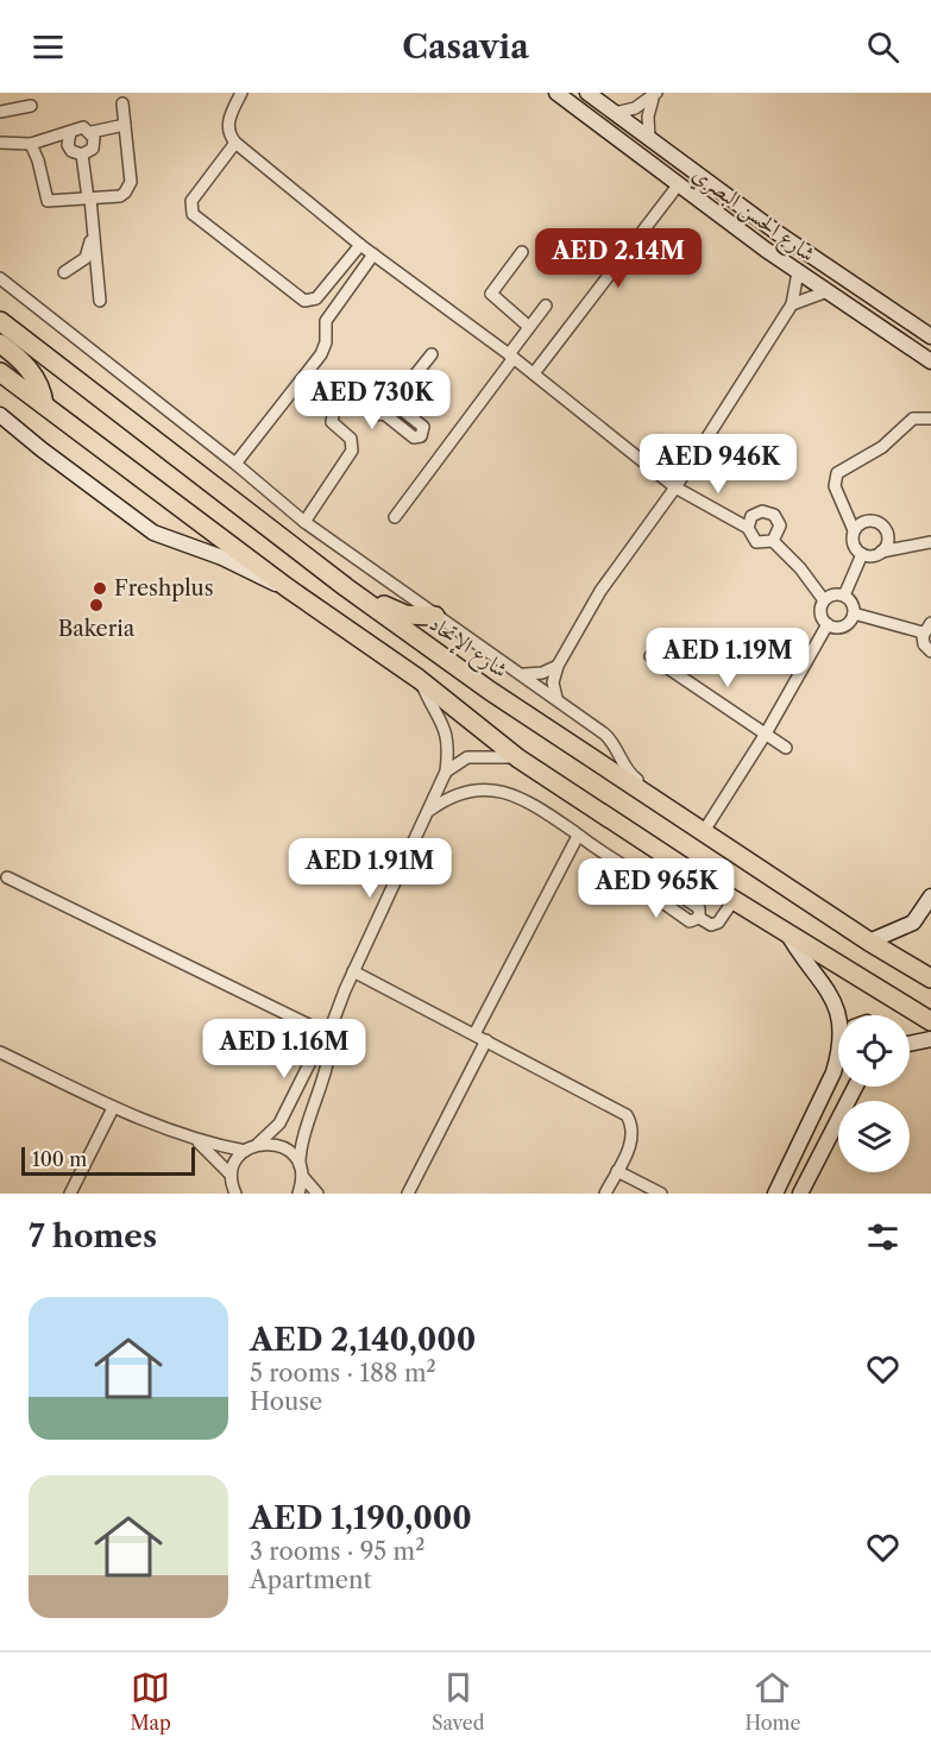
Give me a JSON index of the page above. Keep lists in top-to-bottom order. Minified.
{"streets":{"highway":["شارع الإتحاد"],"main road":["شارع الحسن البصري"]},"places":["Freshplus","Bakeria"],"scale_bar":"100 m","page":{"header":"Casavia","price":["AED 2.14M","AED 730K","AED 946K","AED 1.19M","AED 1.91M","AED 965K","AED 1.16M"],"scale":"100 m","heading":"7 homes","list":[{"name":"AED 2,140,000","note":"5 rooms · 188 m² · House"},{"name":"AED 1,190,000","note":"3 rooms · 95 m² · Apartment"}],"tabs":["Map","Saved","Home"]}}
